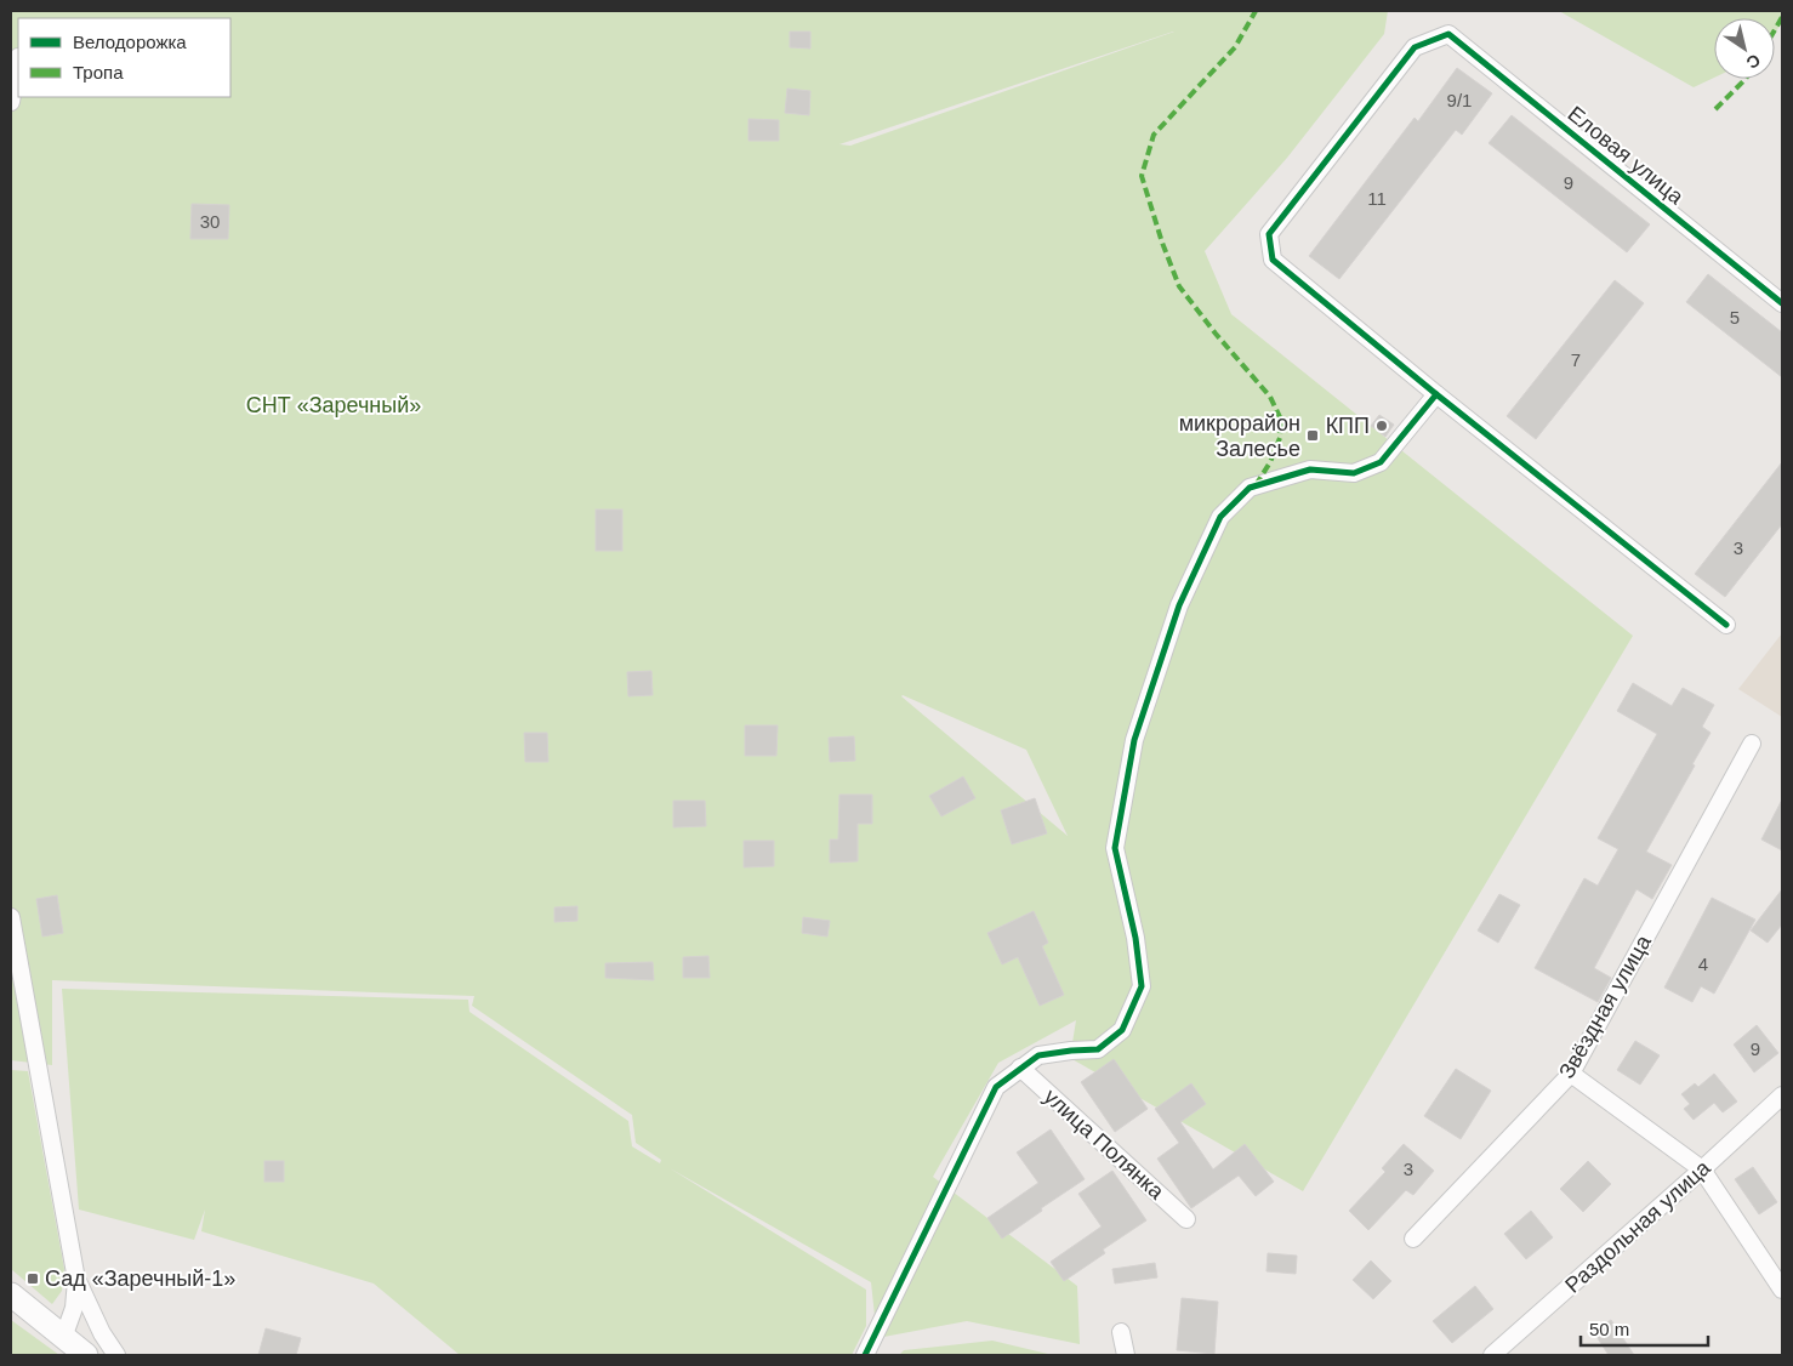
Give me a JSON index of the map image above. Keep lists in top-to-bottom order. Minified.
{"streets":{"street":["Еловая улица","Звёздная улица","улица Полянка","Раздольная улица"]},"parks":["СНТ «Заречный»"],"places":{"other":["КПП"],"transit":["микрорайон Залесье","Сад «Заречный-1»"]},"house_numbers":["9/1","9","11","30","5","7","3","4","9","3"],"legend":["Велодорожка","Тропа"],"scale_bar":"50 m","north":"bottom right"}
